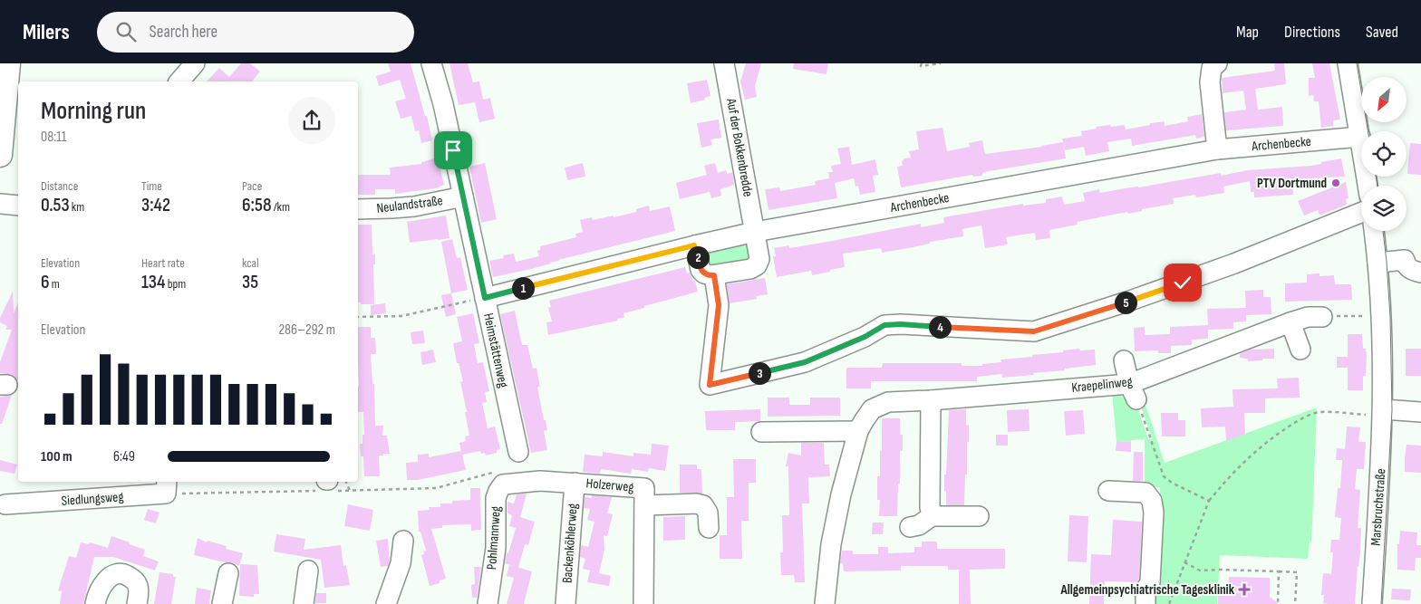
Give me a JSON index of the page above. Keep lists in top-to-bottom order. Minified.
{"streets":{"street":["Archenbecke","Auf der Bokkenbredde","Neulandstraße","Heimstättenweg","Kraepelinweg","Holzerweg","Siedlungsweg","Marsbruchstraße","Pohlmannweg","Backenköhlerweg"]},"crossings":[["Archenbecke","Auf der Bokkenbredde"],["Archenbecke","Heimstättenweg"],["Neulandstraße","Heimstättenweg"],["Holzerweg","Pohlmannweg"],["Holzerweg","Backenköhlerweg"]],"places":{"other":["PTV Dortmund"],"health":["Allgemeinpsychiatrische Tagesklinik"]},"north":"bottom left","page":{"header":"Milers","search":"Search here","nav":["Map","Directions","Saved"],"heading":["Morning run","08:11"],"stats":[["Distance","0.53 km"],["Time","3:42"],["Pace","6:58 /km"],["Elevation","6 m"],["Heart rate","134 bpm"],["kcal","35"]],"pins":["2","1","5","4","3"],"chart":["Elevation","286–292 m"],"list":[{"name":"100 m","note":"6:49"}]}}
